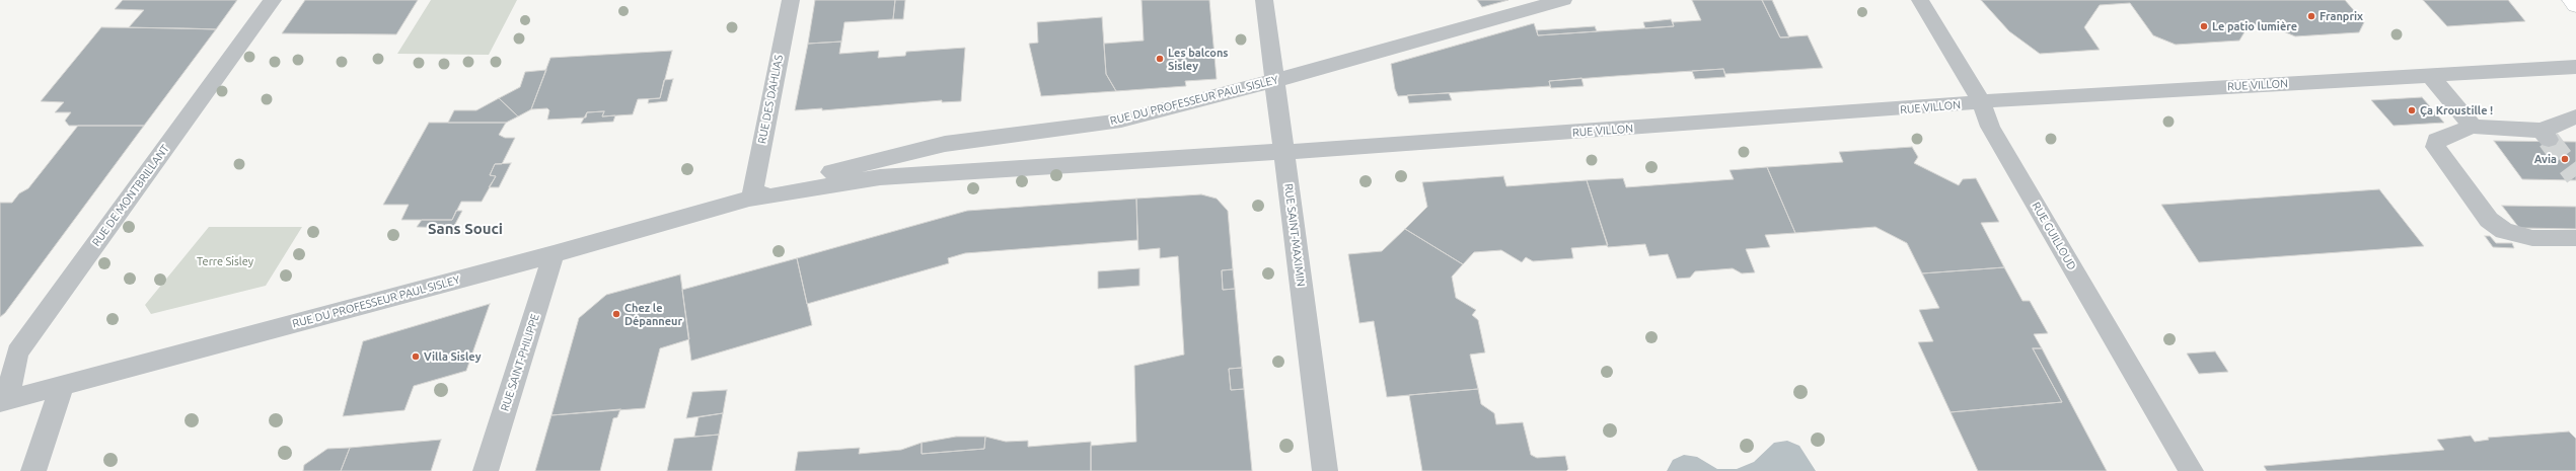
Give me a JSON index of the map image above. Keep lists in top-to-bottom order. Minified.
{"streets":{"street":["RUE VILLON","RUE DES DAHLIAS","RUE DU PROFESSEUR PAUL SISLEY","RUE DE MONTBRILLANT","RUE SAINT-MAXIMIN","RUE GUILLOUD","RUE SAINT-PHILIPPE"]},"crossings":[["RUE VILLON","RUE DU PROFESSEUR PAUL SISLEY"],["RUE VILLON","RUE SAINT-MAXIMIN"],["RUE VILLON","RUE GUILLOUD"],["RUE DES DAHLIAS","RUE DU PROFESSEUR PAUL SISLEY"],["RUE DU PROFESSEUR PAUL SISLEY","RUE DE MONTBRILLANT"],["RUE DU PROFESSEUR PAUL SISLEY","RUE SAINT-MAXIMIN"],["RUE DU PROFESSEUR PAUL SISLEY","RUE SAINT-PHILIPPE"]],"districts":["Sans Souci"],"parks":["Terre Sisley"],"places":["Franprix","Le patio lumière","Les balcons Sisley","Ça Kroustille !","Avia","Chez le Dépanneur","Villa Sisley"]}
